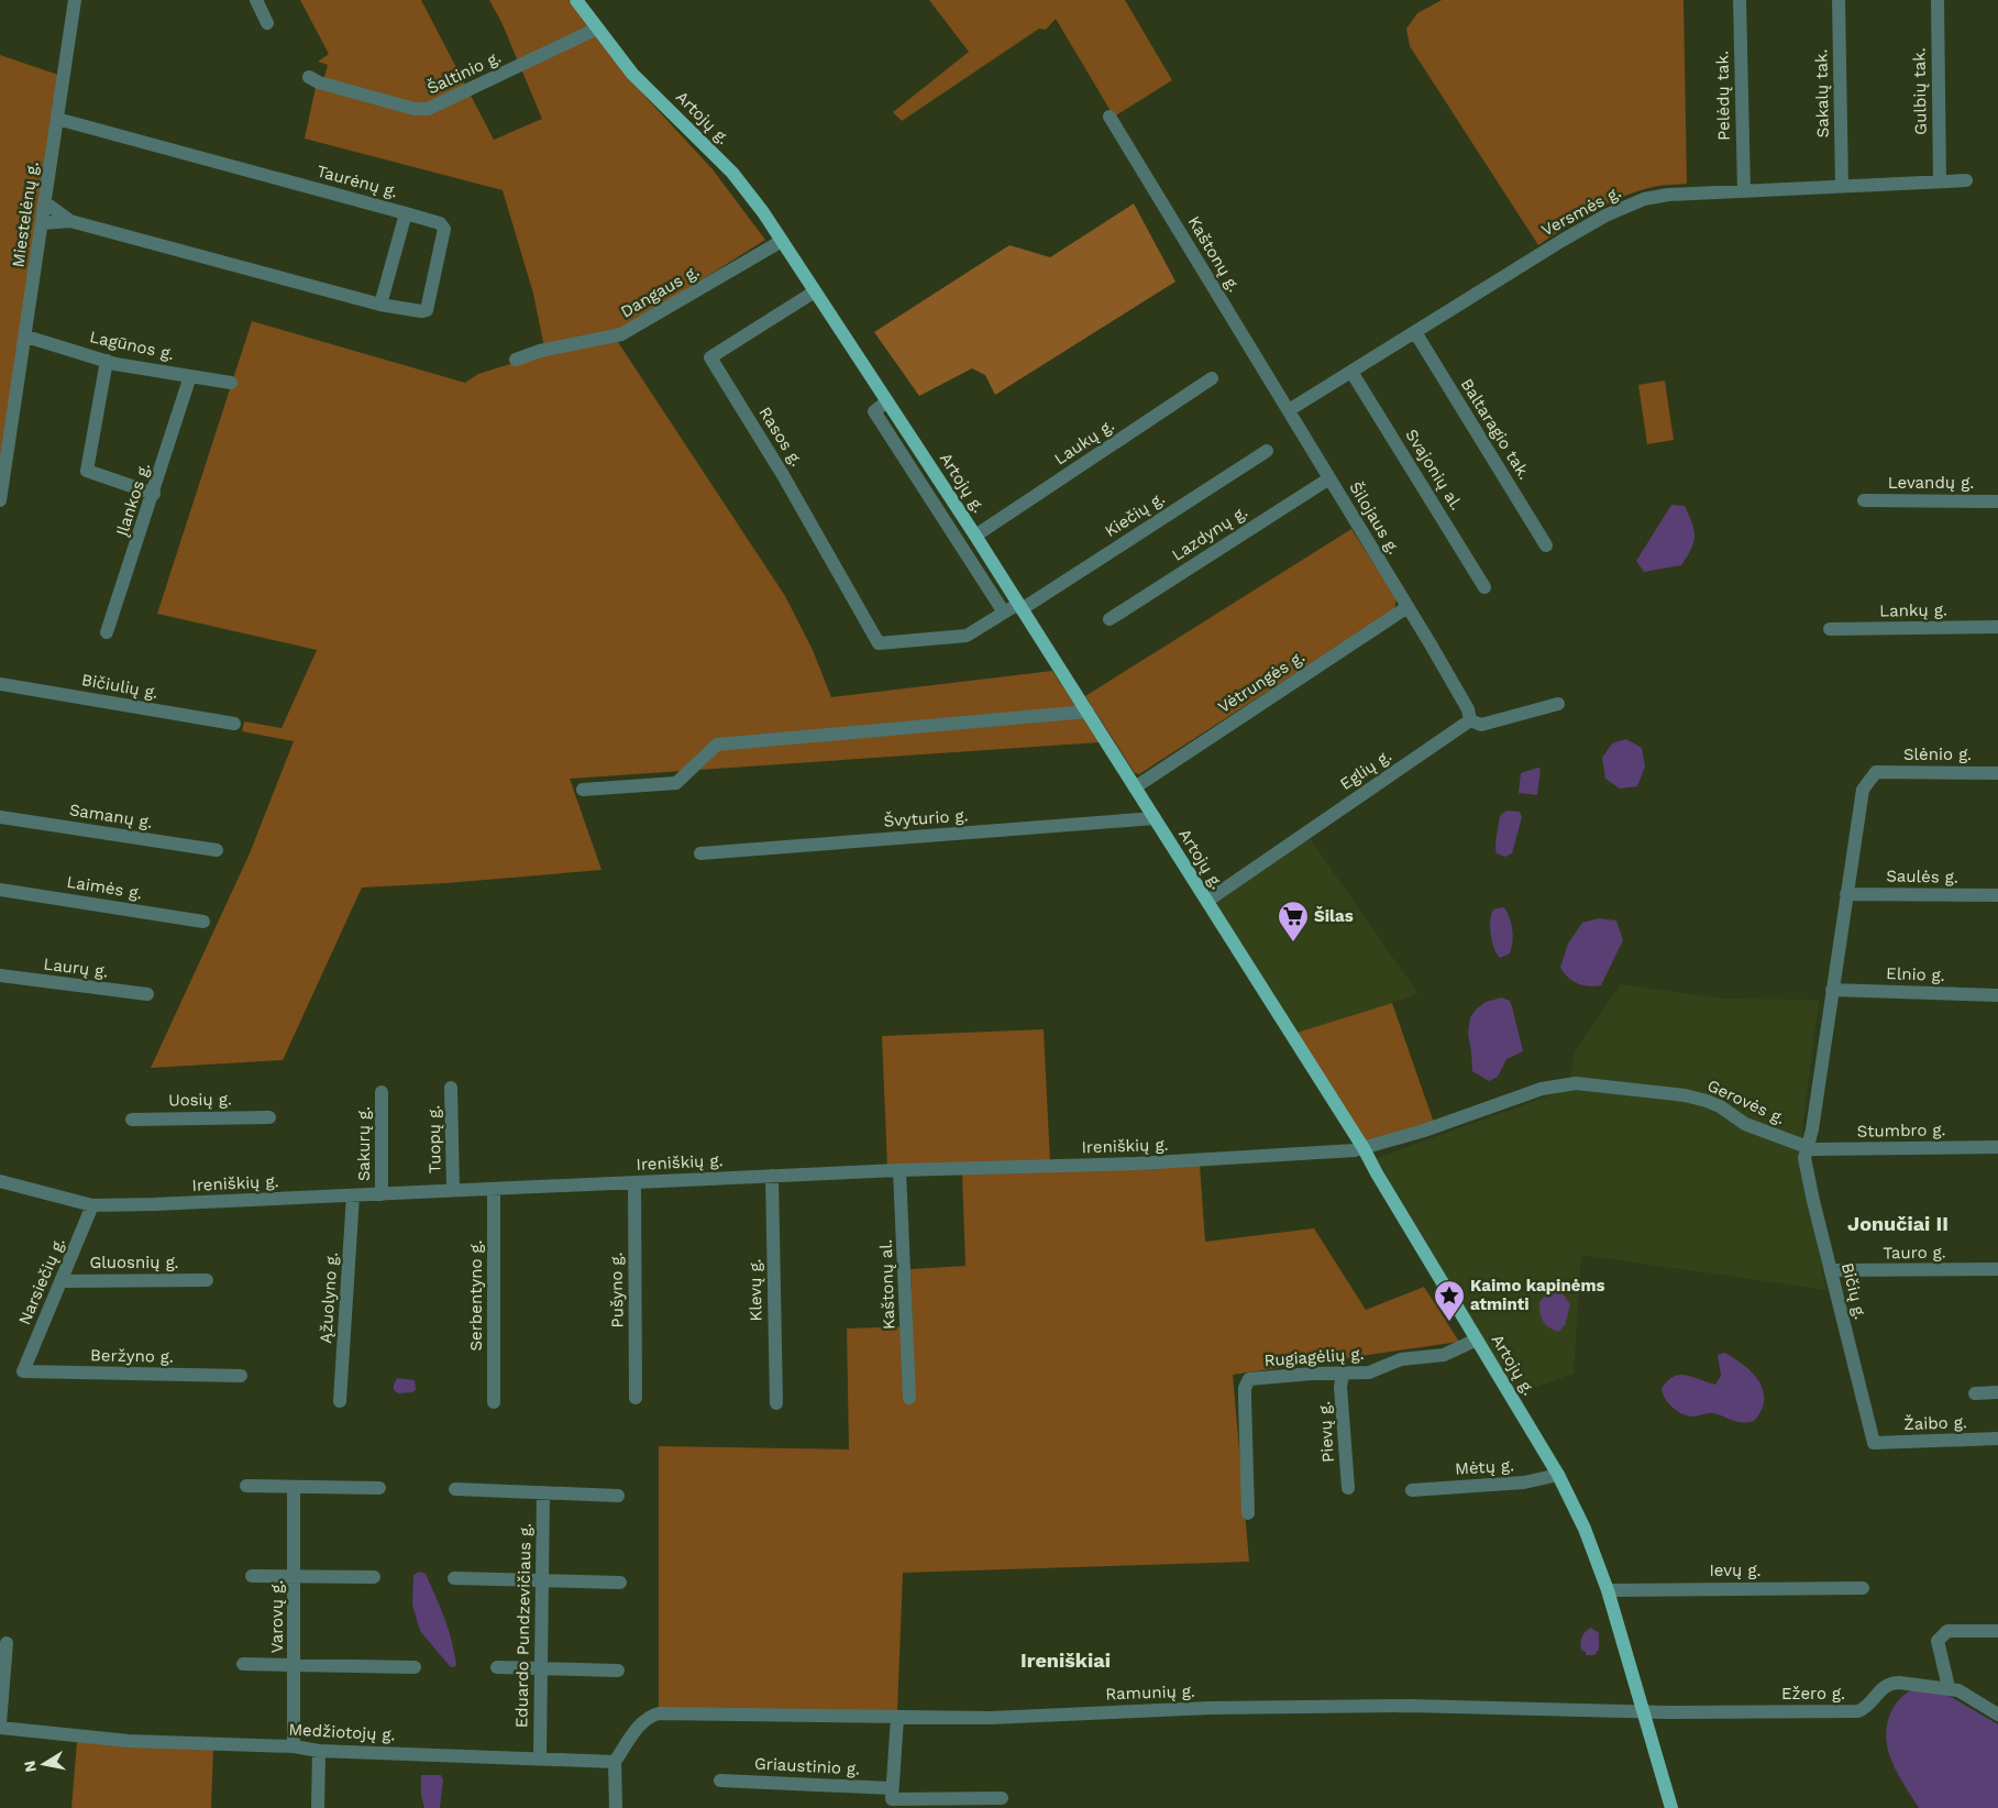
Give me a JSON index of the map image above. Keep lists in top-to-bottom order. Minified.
{"streets":{"main road":["Artojų g."],"street":["Šaltinio g.","Gulbių tak.","Sakalų tak.","Pelėdų tak.","Taurėnų g.","Versmės g.","Miestelėnų g.","Kaštonų g.","Dangaus g.","Lagūnos g.","Baltaragio tak.","Rasos g.","Laukų g.","Svajonių al.","Levandų g.","Įlankos g.","Kiečių g.","Šilojaus g.","Lazdynų g.","Lankų g.","Vėtrungės g.","Bičiulių g.","Slėnio g.","Eglių g.","Samanų g.","Švyturio g.","Saulės g.","Laimės g.","Laurų g.","Elnio g.","Uosių g.","Gerovės g.","Stumbro g.","Tuopų g.","Sakurų g.","Ireniškių g.","Tauro g.","Gluosnių g.","Narsiečių g.","Kaštonų al.","Pušyno g.","Klevų g.","Bičių g.","Serbentyno g.","Ąžuolyno g.","Beržyno g.","Rugiagėlių g.","Žaibo g.","Pievų g.","Mėtų g.","Ievų g.","Varovų g.","Eduardo Pundzevičiaus g.","Ramunių g.","Ežero g.","Medžiotojų g.","Griaustinio g."]},"crossings":[["Šaltinio g.","Artojų g."],["Gulbių tak.","Versmės g."],["Sakalų tak.","Versmės g."],["Pelėdų tak.","Versmės g."],["Artojų g.","Dangaus g."],["Artojų g.","Rasos g."],["Artojų g.","Laukų g."],["Artojų g.","Kiečių g."],["Artojų g.","Vėtrungės g."],["Artojų g.","Eglių g."],["Artojų g.","Švyturio g."],["Artojų g.","Gerovės g."],["Artojų g.","Ireniškių g."],["Artojų g.","Rugiagėlių g."],["Artojų g.","Mėtų g."],["Artojų g.","Ievų g."],["Artojų g.","Ramunių g."],["Artojų g.","Ežero g."],["Taurėnų g.","Miestelėnų g."],["Versmės g.","Kaštonų g."],["Versmės g.","Baltaragio tak."],["Versmės g.","Svajonių al."],["Versmės g.","Šilojaus g."],["Miestelėnų g.","Lagūnos g."],["Kaštonų g.","Šilojaus g."],["Lagūnos g.","Įlankos g."],["Rasos g.","Kiečių g."],["Šilojaus g.","Lazdynų g."],["Šilojaus g.","Vėtrungės g."],["Šilojaus g.","Eglių g."],["Slėnio g.","Saulės g."],["Gerovės g.","Stumbro g."],["Gerovės g.","Ireniškių g."],["Gerovės g.","Bičių g."],["Stumbro g.","Bičių g."],["Tuopų g.","Ireniškių g."],["Sakurų g.","Ireniškių g."],["Ireniškių g.","Narsiečių g."],["Ireniškių g.","Kaštonų al."],["Ireniškių g.","Pušyno g."],["Ireniškių g.","Klevų g."],["Ireniškių g.","Serbentyno g."],["Ireniškių g.","Ąžuolyno g."],["Tauro g.","Bičių g."],["Gluosnių g.","Narsiečių g."],["Narsiečių g.","Beržyno g."],["Bičių g.","Žaibo g."],["Rugiagėlių g.","Pievų g."],["Varovų g.","Medžiotojų g."],["Eduardo Pundzevičiaus g.","Medžiotojų g."],["Ramunių g.","Ežero g."],["Ramunių g.","Medžiotojų g."]],"districts":["Jonučiai II","Ireniškiai"],"places":{"supermarket":["Šilas"],"place":["Kaimo kapinėms atminti"]},"north":"left"}
